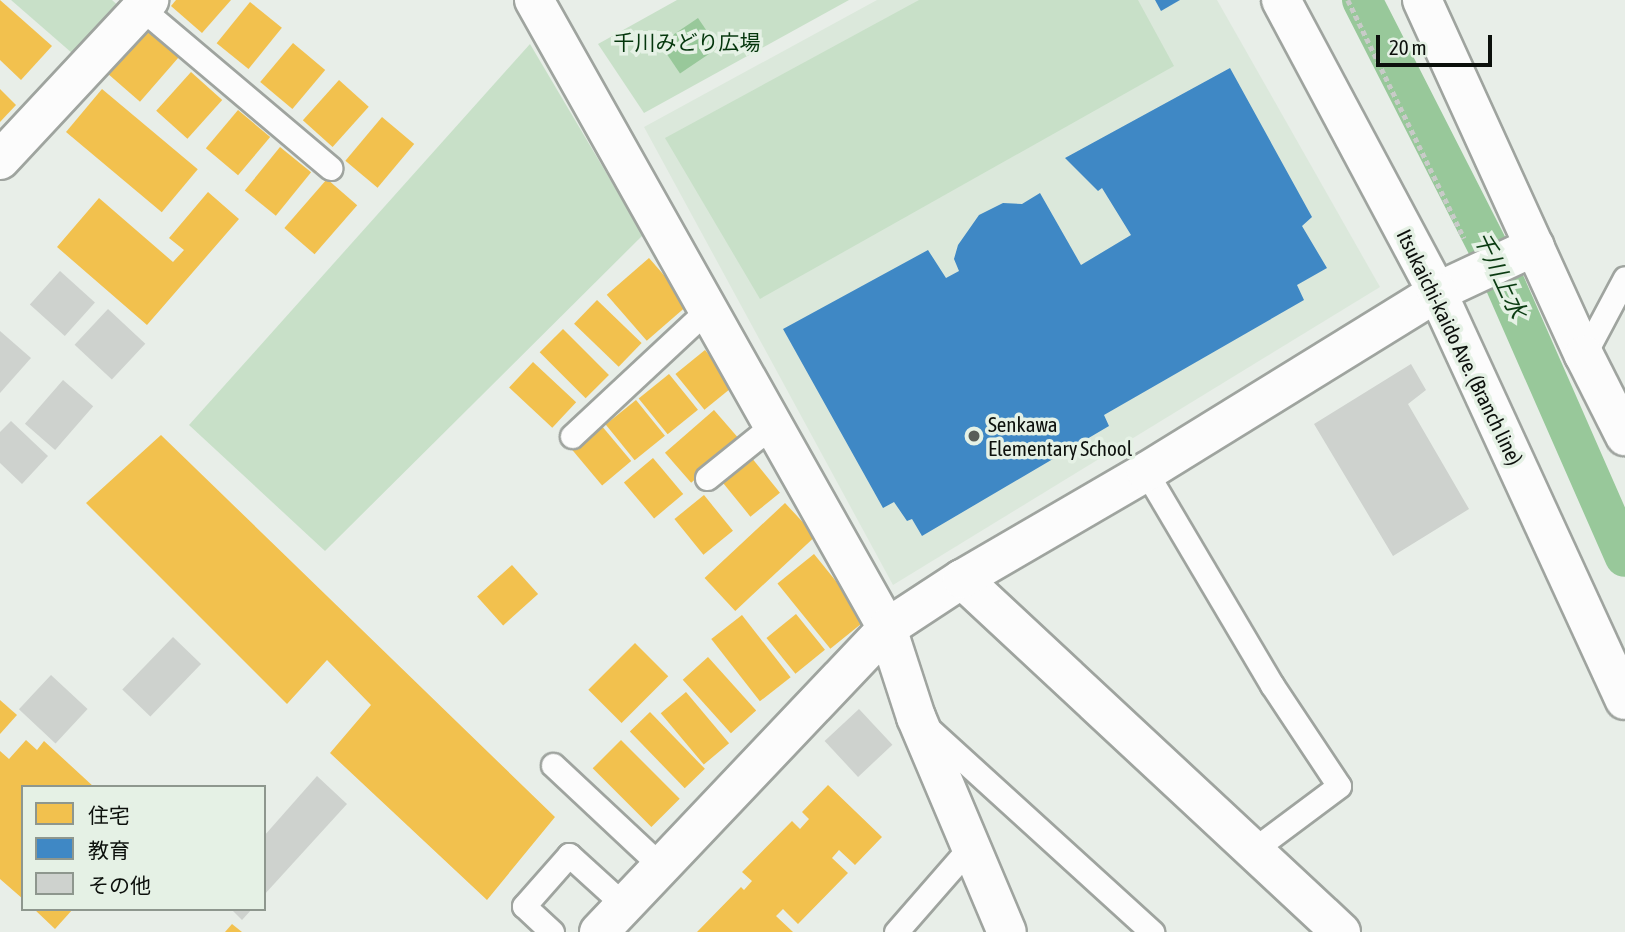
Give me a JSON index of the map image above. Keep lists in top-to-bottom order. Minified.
{"streets":{"street":["Itsukaichi-kaido Ave. (Branch line)"]},"water":["千川上水"],"parks":["千川みどり広場"],"places":["Senkawa Elementary School"],"legend":["住宅","教育","その他"],"scale_bar":"20 m"}
